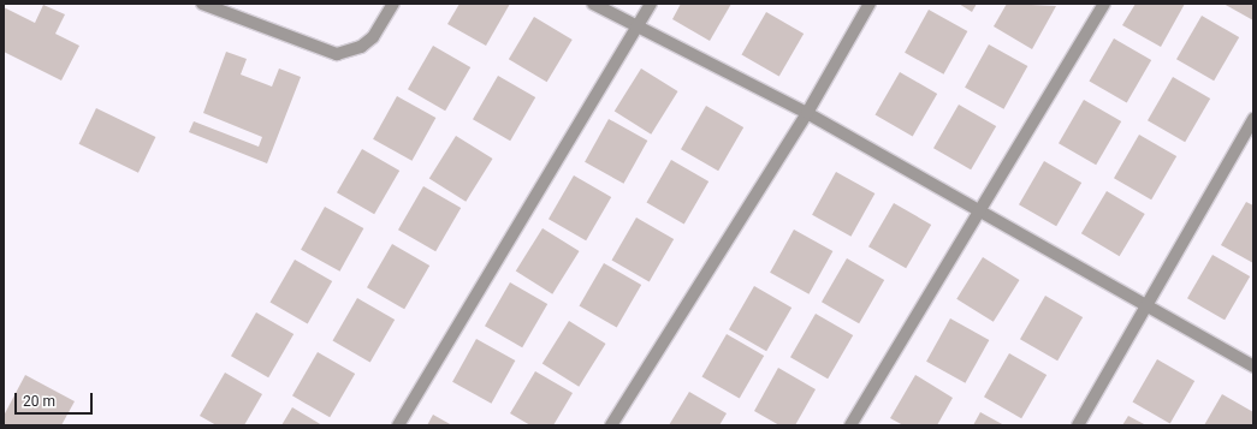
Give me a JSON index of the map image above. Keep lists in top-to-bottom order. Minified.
{"scale_bar":"20 m"}
